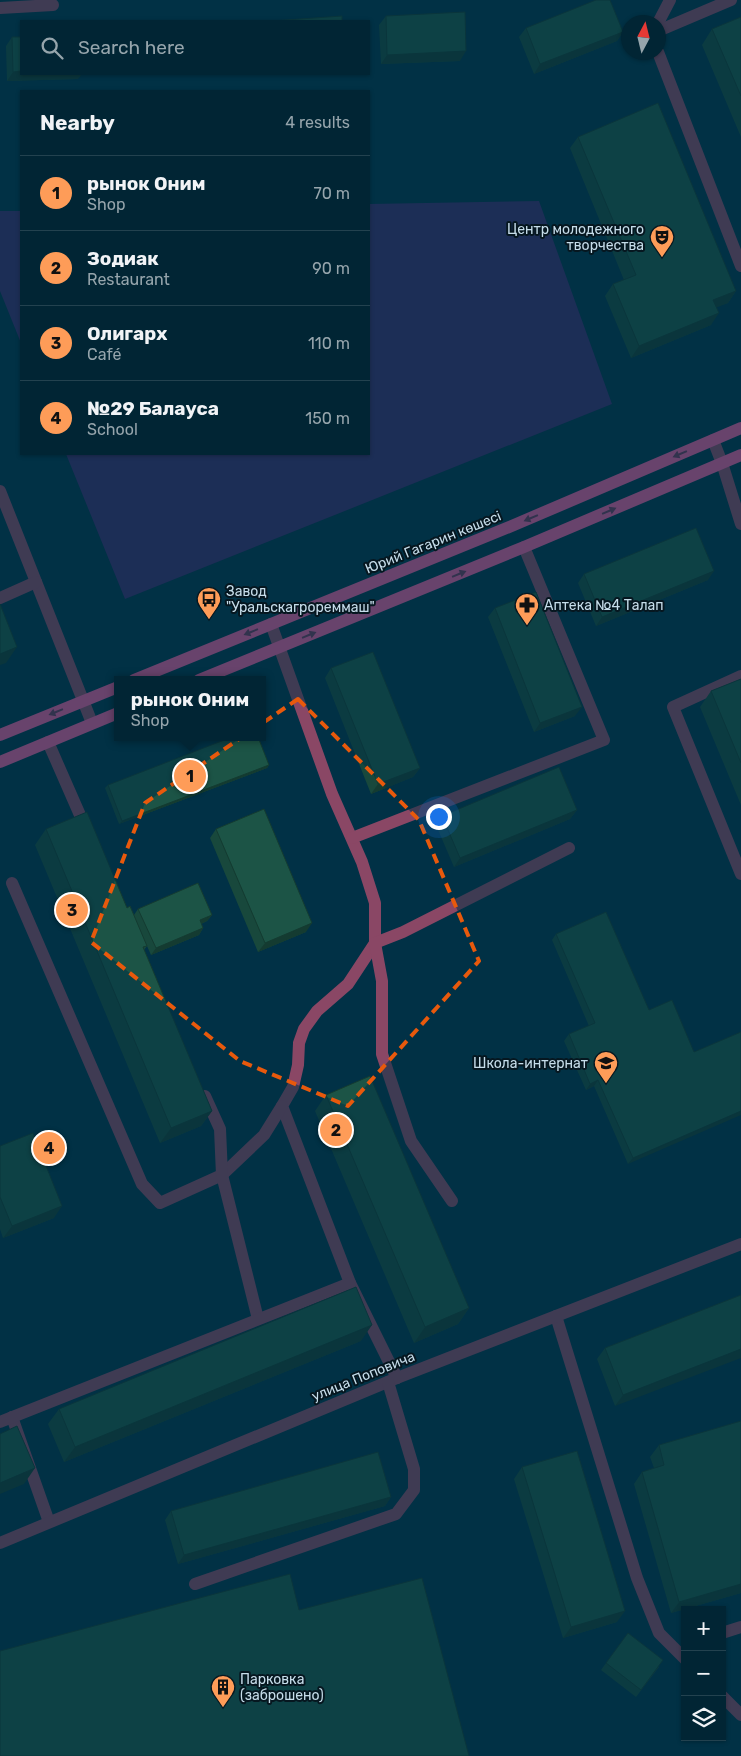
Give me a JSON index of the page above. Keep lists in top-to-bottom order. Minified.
{"streets":{"main road":["Юрий Гагарин көшесі"],"street":["улица Поповича"]},"places":{"theatre":["Центр молодежного творчества"],"bus stop":["Завод \"Уральскагрореммаш\""],"pharmacy":["Аптека №4 Талап"],"school or university":["Школа-интернат"],"building":["Парковка (заброшено)"]},"north":"top","page":{"search":"Search here","heading":["Nearby","4 results"],"list":[{"mark":"1","name":"рынок Оним","note":"Shop","value":"70 m"},{"mark":"2","name":"Зодиак","note":"Restaurant","value":"90 m"},{"mark":"3","name":"Олигарх","note":"Café","value":"110 m"},{"mark":"4","name":"№29 Балауса","note":"School","value":"150 m"}],"popup":["рынок Оним","Shop"],"pins":["1","3","2","4"],"map_buttons":["+","−"]}}
